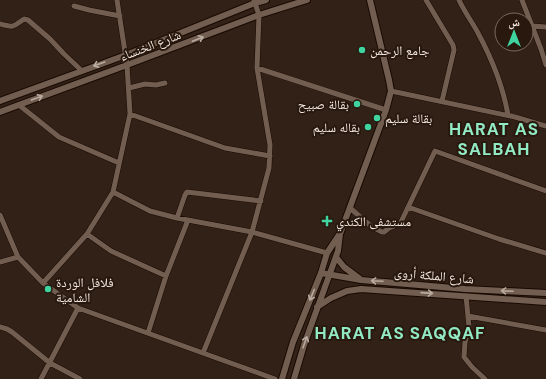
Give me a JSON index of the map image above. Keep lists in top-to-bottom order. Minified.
{"streets":{"street":["شارع الخنساء","شارع الملكة أروى"]},"districts":["HARAT AS SALBAH","HARAT AS SAQQAF"],"places":{"other":["جامع الرحمن","بقالة صبيح","بقالة سليم","بقاله سليم","فلافل الوردة الشامية"],"health":["مستشفى الكندي"]},"north":"top"}
